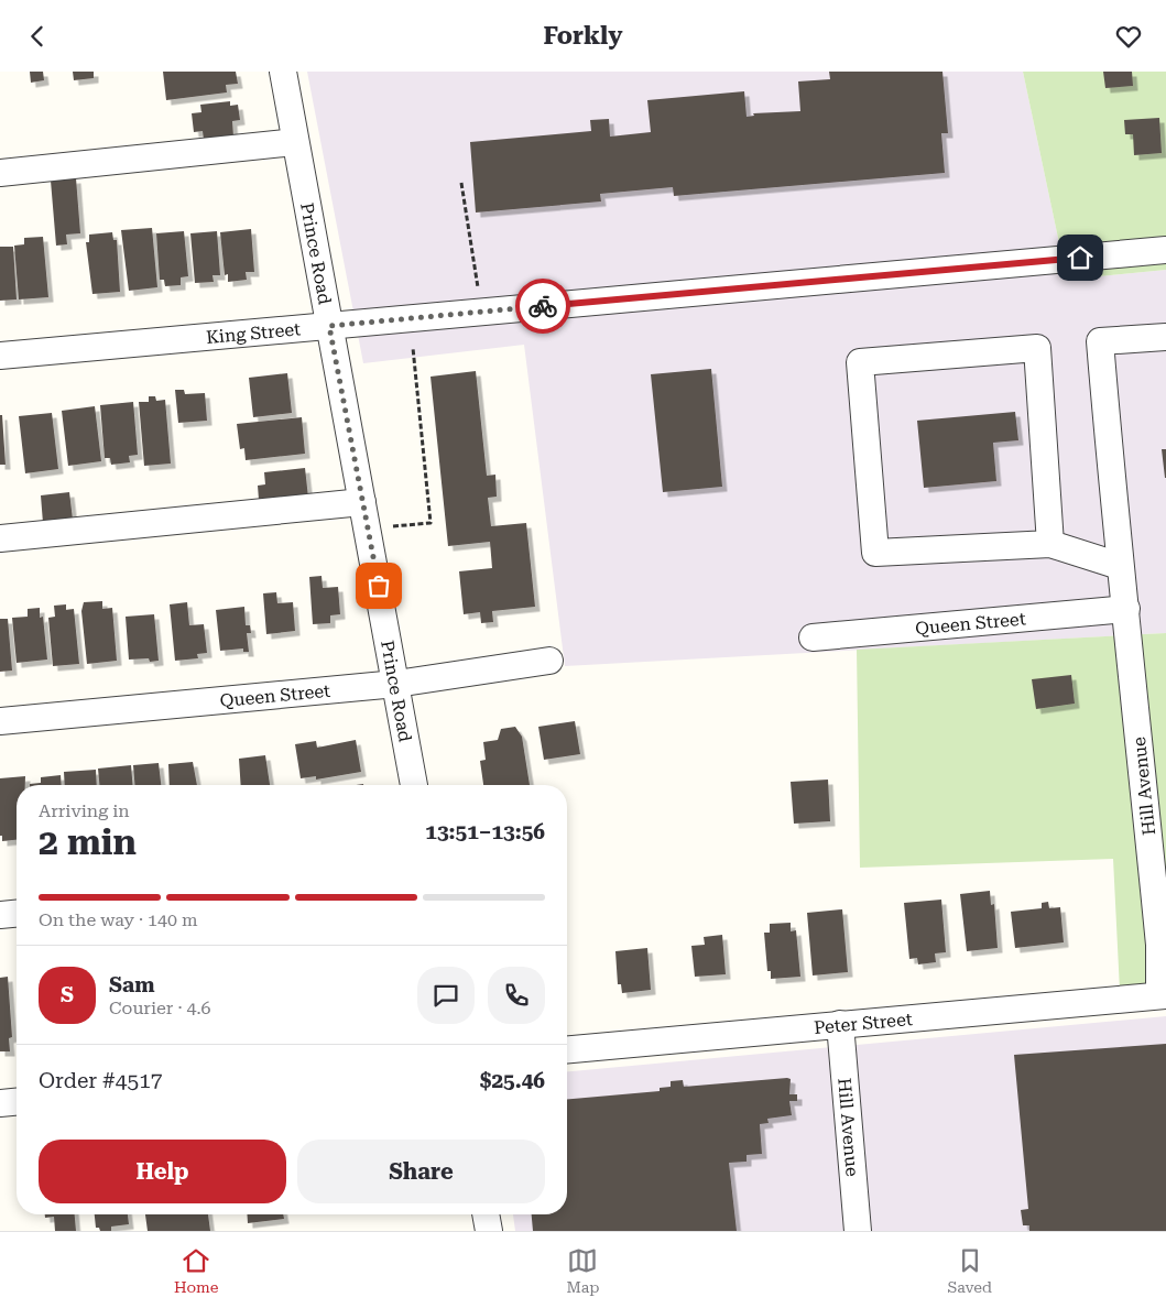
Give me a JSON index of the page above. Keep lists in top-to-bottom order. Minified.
{"streets":{"street":["Prince Road","King Street","Queen Street","Hill Avenue","Peter Street"]},"crossings":[["Prince Road","King Street"],["Prince Road","Queen Street"],["Queen Street","Hill Avenue"],["Hill Avenue","Peter Street"]],"page":{"header":"Forkly","heading":["2 min","Arriving in","13:51–13:56"],"panel":["Sam","Courier · 4.6","Order #4517","$25.46"],"bar":"On the way · 140 m","round":"S","buttons":["Help","Share"],"tabs":["Home","Map","Saved"]}}
